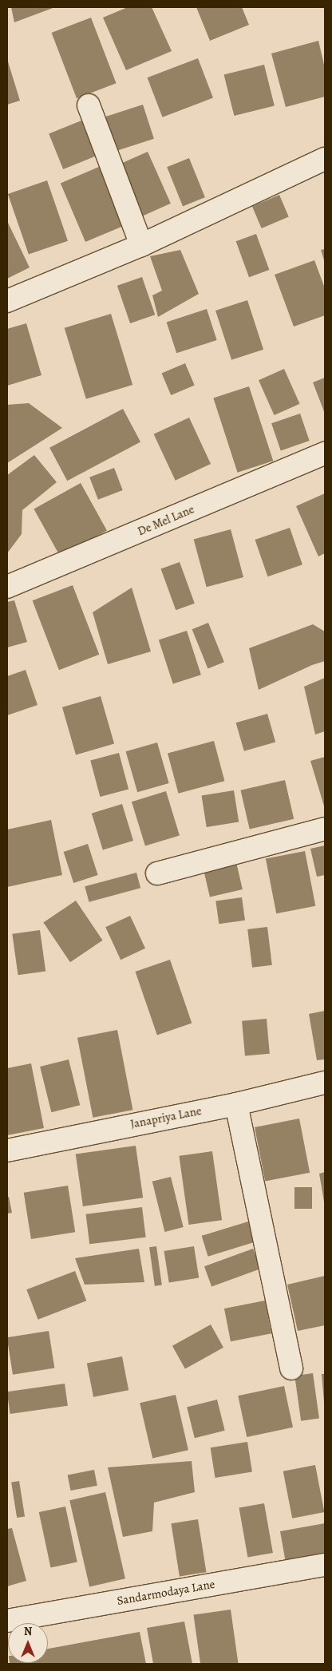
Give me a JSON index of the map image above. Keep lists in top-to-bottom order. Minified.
{"streets":{"street":["De Mel Lane","Janapriya Lane","Sandarmodaya Lane"]},"north":"top"}
